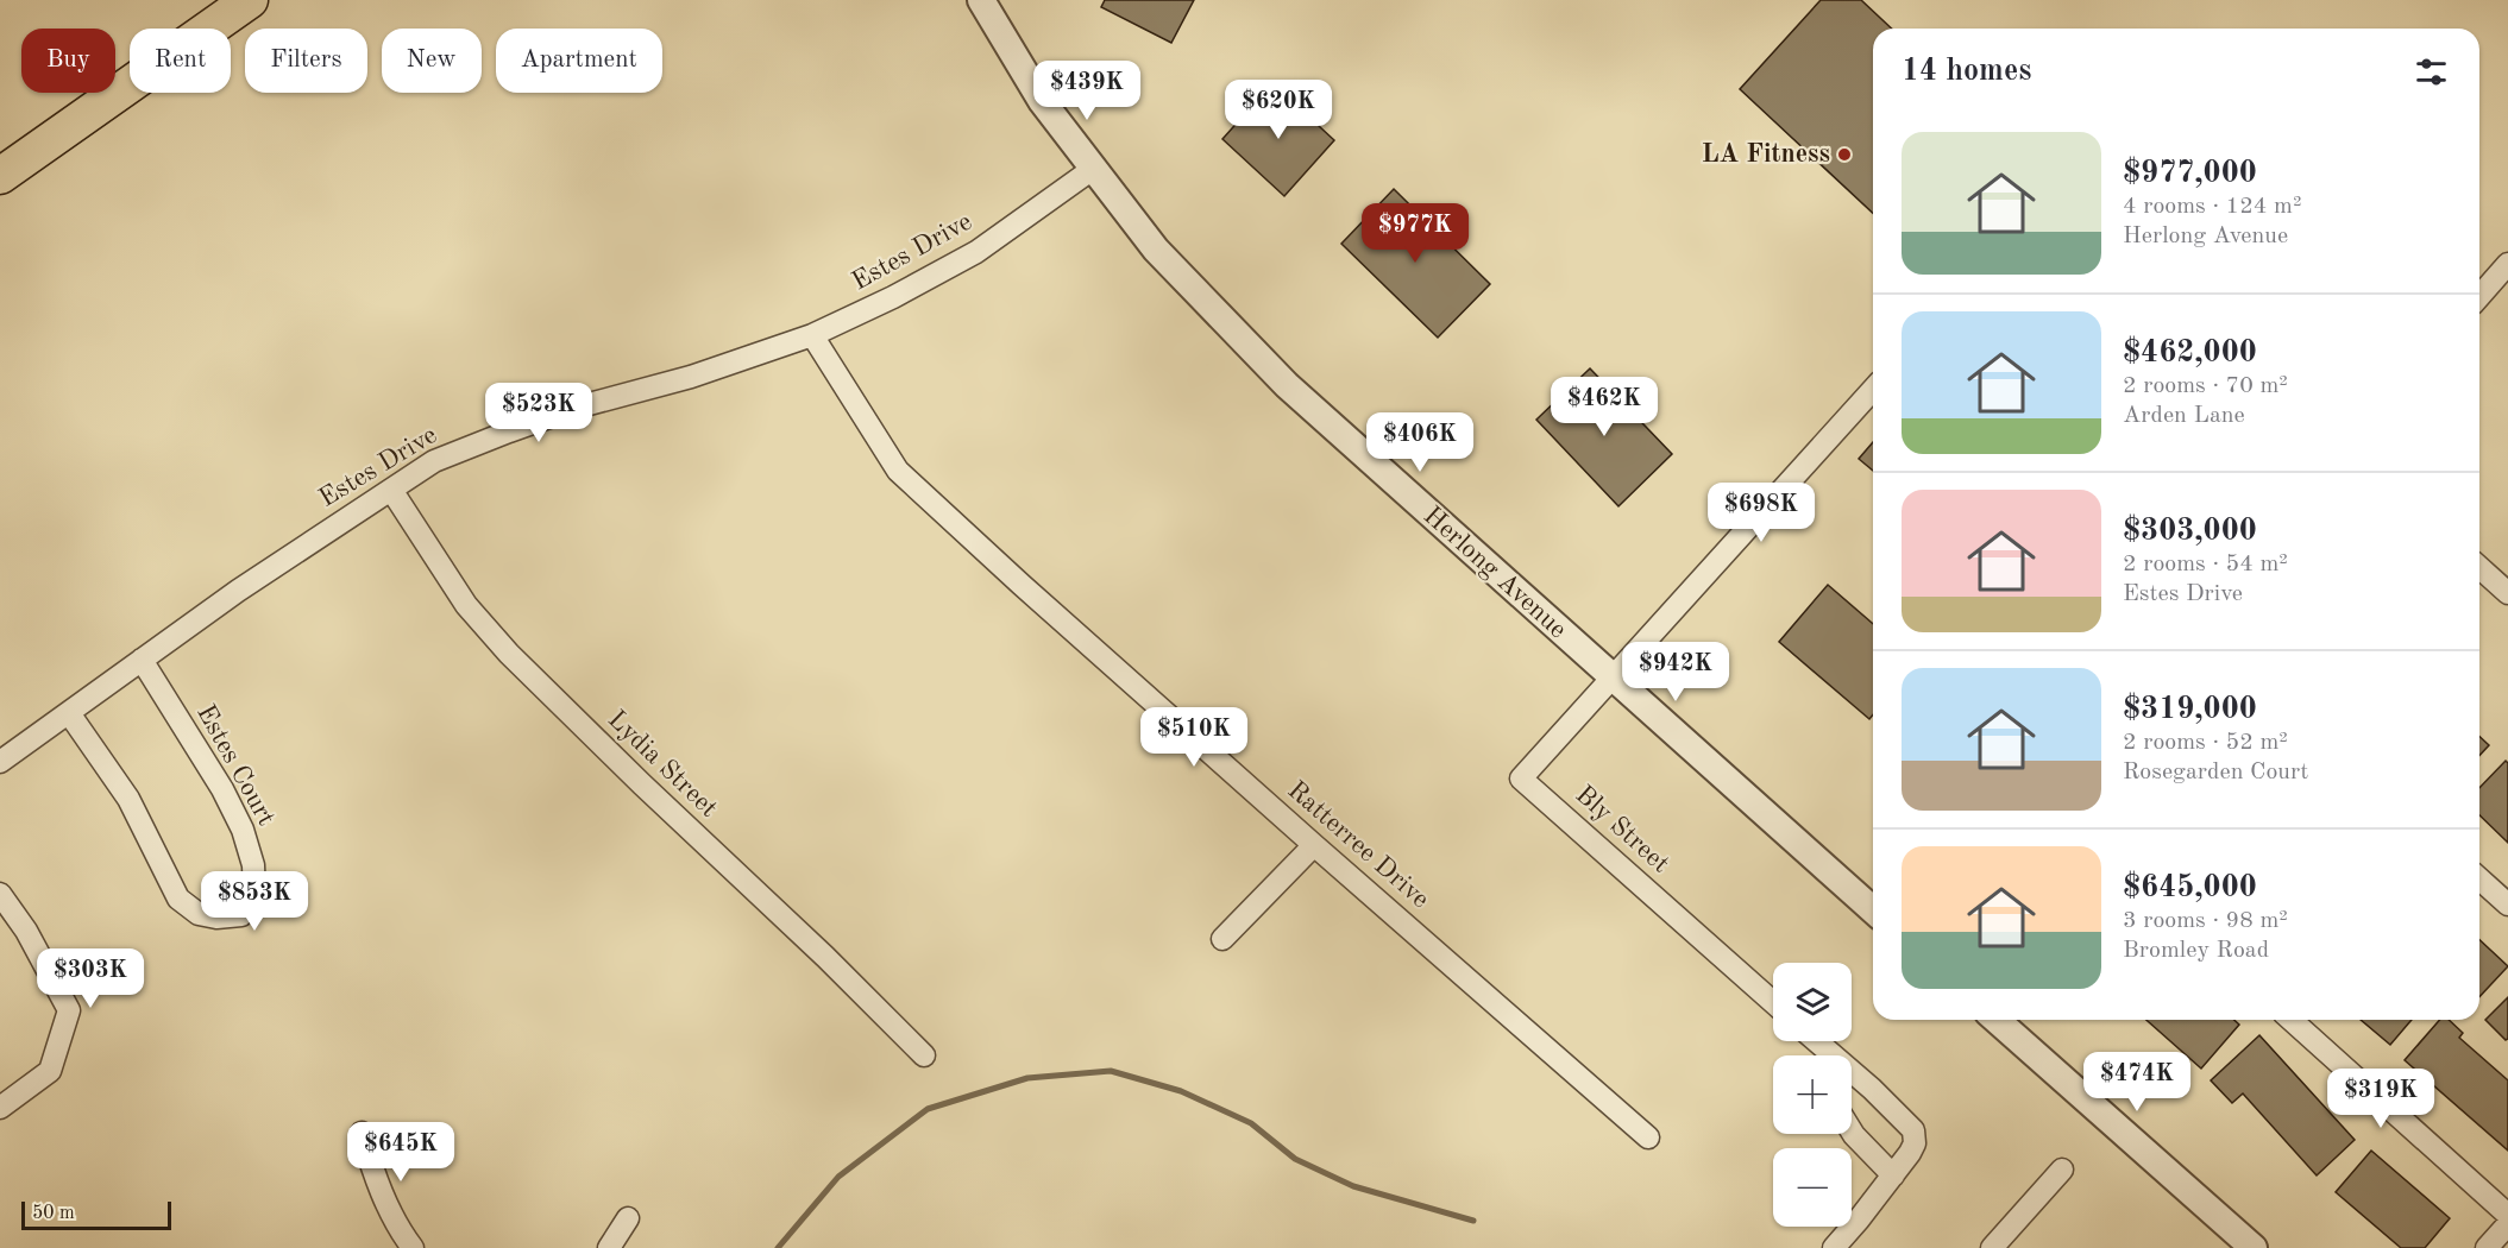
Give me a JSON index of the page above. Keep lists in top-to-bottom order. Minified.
{"streets":{"street":["Estes Drive","Herlong Avenue","Lydia Street","Estes Court","Bly Street","Ratterree Drive"]},"crossings":[["Estes Drive","Herlong Avenue"],["Estes Drive","Lydia Street"],["Estes Drive","Estes Court"],["Estes Drive","Ratterree Drive"],["Herlong Avenue","Bly Street"]],"places":["LA Fitness"],"scale_bar":"50 m","page":{"chip":["Buy","Rent","Filters","New","Apartment"],"heading":"14 homes","price":["$439K","$620K","$977K","$462K","$523K","$406K","$698K","$942K","$510K","$853K","$303K","$474K","$319K","$645K"],"list":[{"name":"$977,000","note":"4 rooms · 124 m² · Herlong Avenue"},{"name":"$462,000","note":"2 rooms · 70 m² · Arden Lane"},{"name":"$303,000","note":"2 rooms · 54 m² · Estes Drive"},{"name":"$319,000","note":"2 rooms · 52 m² · Rosegarden Court"},{"name":"$645,000","note":"3 rooms · 98 m² · Bromley Road"}],"map_buttons":["+","−"],"scale":"50 m"}}
